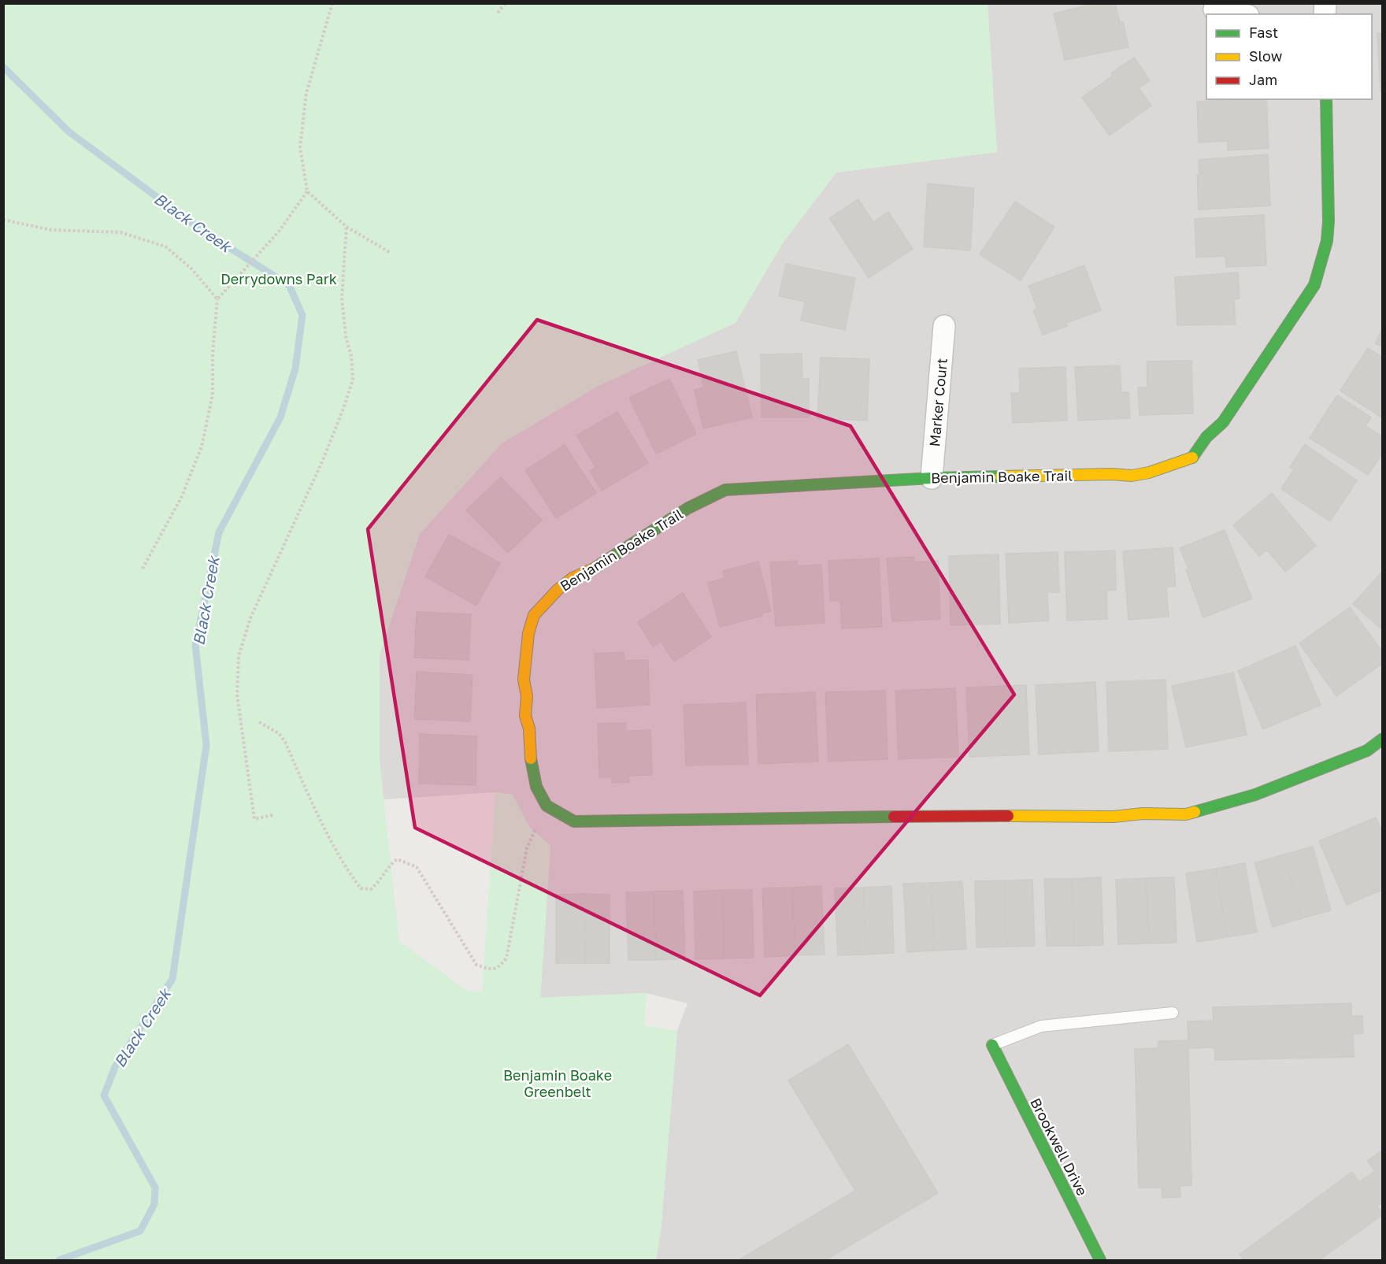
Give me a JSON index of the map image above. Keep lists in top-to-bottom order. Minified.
{"streets":{"street":["Marker Court","Benjamin Boake Trail","Brookwell Drive"]},"crossings":[["Marker Court","Benjamin Boake Trail"]],"water":["Black Creek"],"parks":["Derrydowns Park","Benjamin Boake Greenbelt"],"legend":["Fast","Slow","Jam"]}
